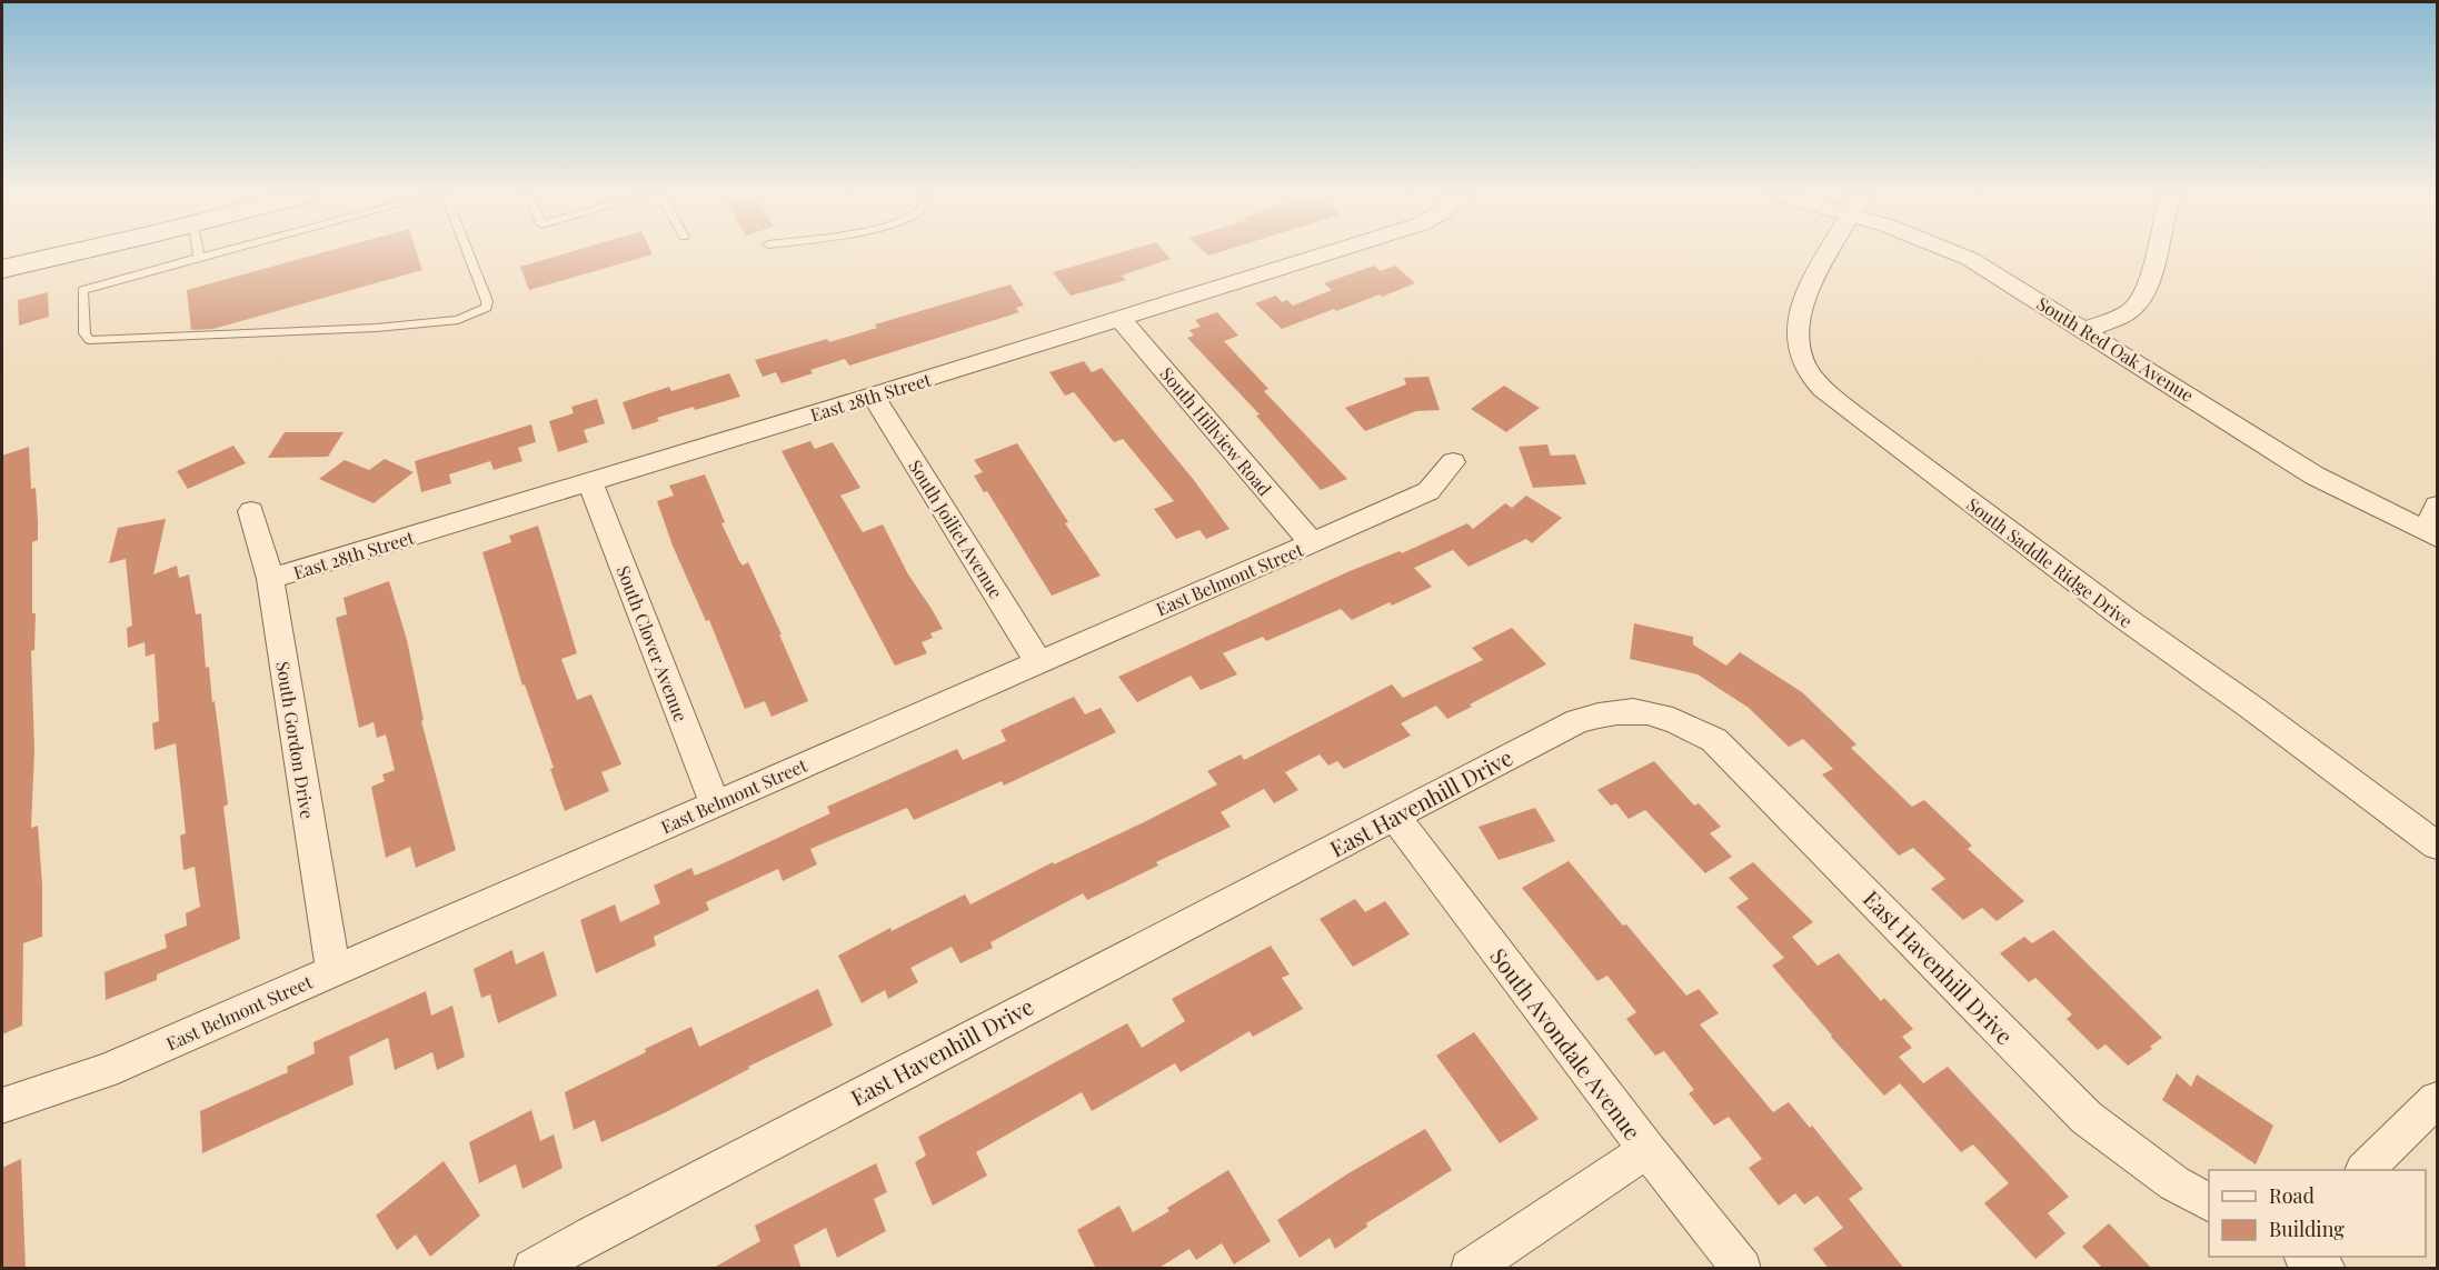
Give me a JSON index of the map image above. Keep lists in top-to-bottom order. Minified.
{"streets":{"street":["South Red Oak Avenue","East 28th Street","South Hillview Road","South Joiliet Avenue","South Saddle Ridge Drive","East Belmont Street","South Clover Avenue","South Gordon Drive","East Havenhill Drive","South Avondale Avenue"]},"crossings":[["East 28th Street","South Hillview Road"],["East 28th Street","South Joiliet Avenue"],["East 28th Street","South Clover Avenue"],["East 28th Street","South Gordon Drive"],["South Hillview Road","East Belmont Street"],["South Joiliet Avenue","East Belmont Street"],["East Belmont Street","South Clover Avenue"],["East Belmont Street","South Gordon Drive"],["East Havenhill Drive","South Avondale Avenue"]],"legend":["Road","Building"]}
